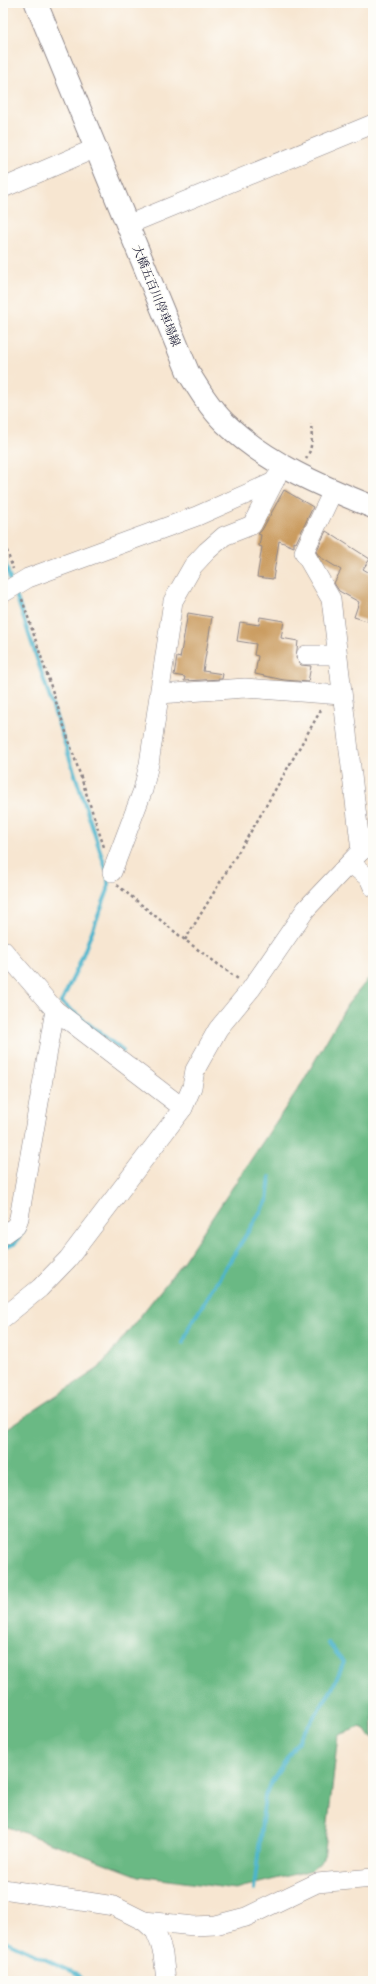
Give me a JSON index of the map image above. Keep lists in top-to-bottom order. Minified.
{"streets":{"main road":["大橋五百川停車場線"]}}
